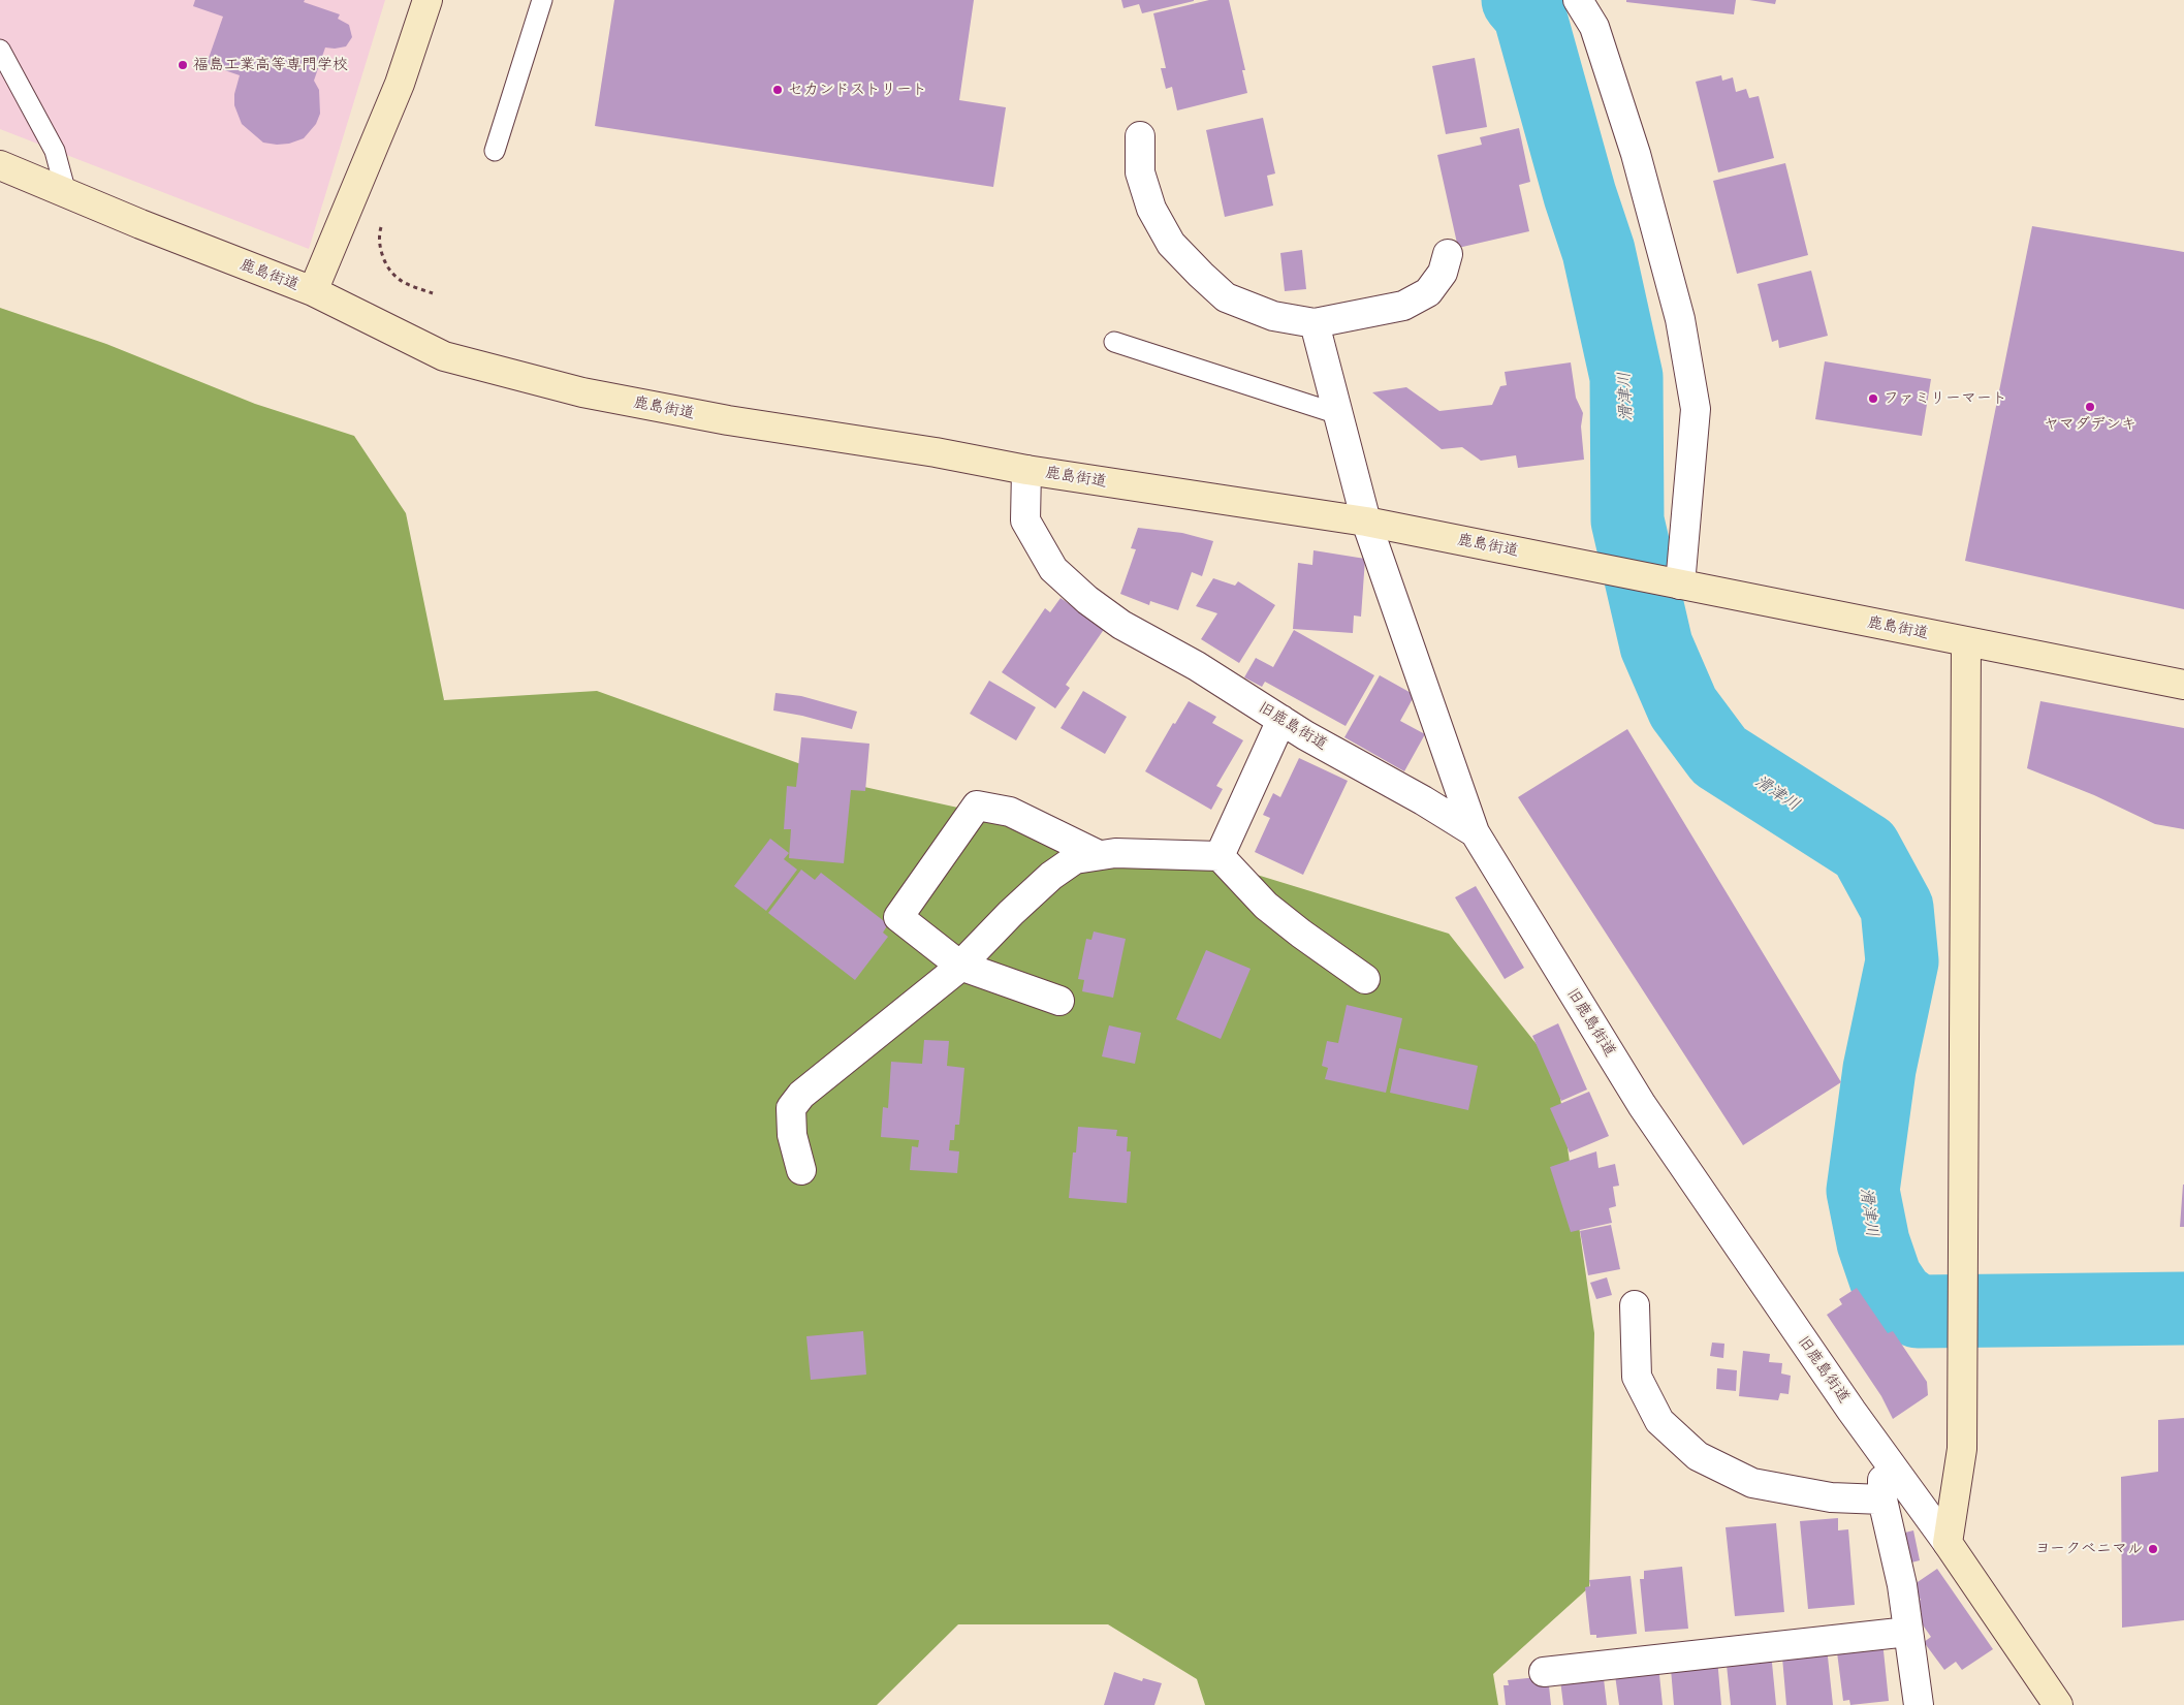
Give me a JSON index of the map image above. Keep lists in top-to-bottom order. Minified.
{"streets":{"street":["鹿島街道","旧鹿島街道"]},"crossings":[["鹿島街道","旧鹿島街道"]],"water":["滑津川"],"places":["福島工業高等専門学校","セカンドストリート","ファミリーマート","ヤマダデンキ","ヨークベニマル"]}
